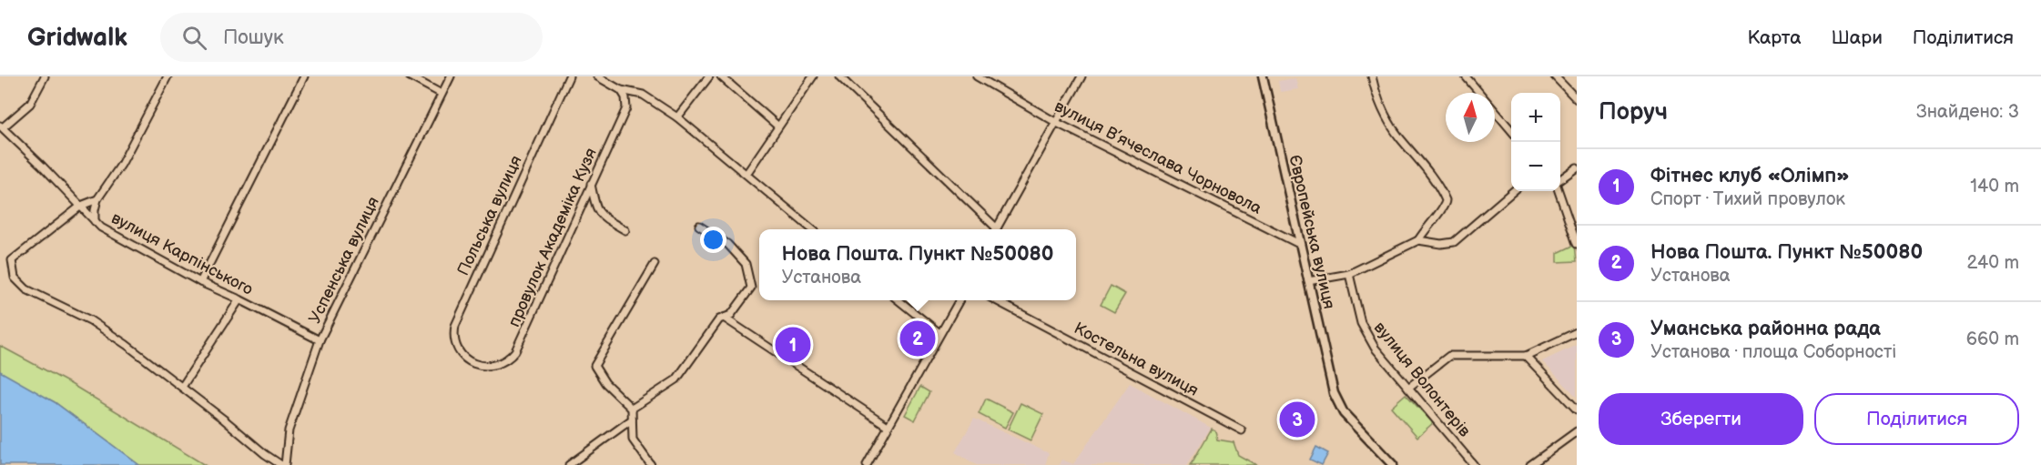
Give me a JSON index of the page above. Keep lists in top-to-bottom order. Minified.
{"streets":{"main road":["Європейська вулиця"],"street":["вулиця В’ячеслава Чорновола","Польська вулиця","провулок Академіка Кузя","вулиця Карпінського","Успенська вулиця","Костельна вулиця","вулиця Волонтерів"]},"crossings":[["вулиця В’ячеслава Чорновола","Європейська вулиця"],["Польська вулиця","провулок Академіка Кузя"],["вулиця Карпінського","Успенська вулиця"]],"north":"top","page":{"header":"Gridwalk","search":"Пошук","nav":["Карта","Шари","Поділитися"],"heading":["Поруч","Знайдено: 3"],"map_buttons":["+","−"],"list":[{"mark":"1","name":"Фітнес клуб «Олімп»","note":"Спорт · Тихий провулок","value":"140 m"},{"mark":"2","name":"Нова Пошта. Пункт №50080","note":"Установа","value":"240 m"},{"mark":"3","name":"Уманська районна рада","note":"Установа · площа Соборності","value":"660 m"}],"popup":["Нова Пошта. Пункт №50080","Установа"],"pins":["2","1","3"],"buttons":["Зберегти","Поділитися"]}}
